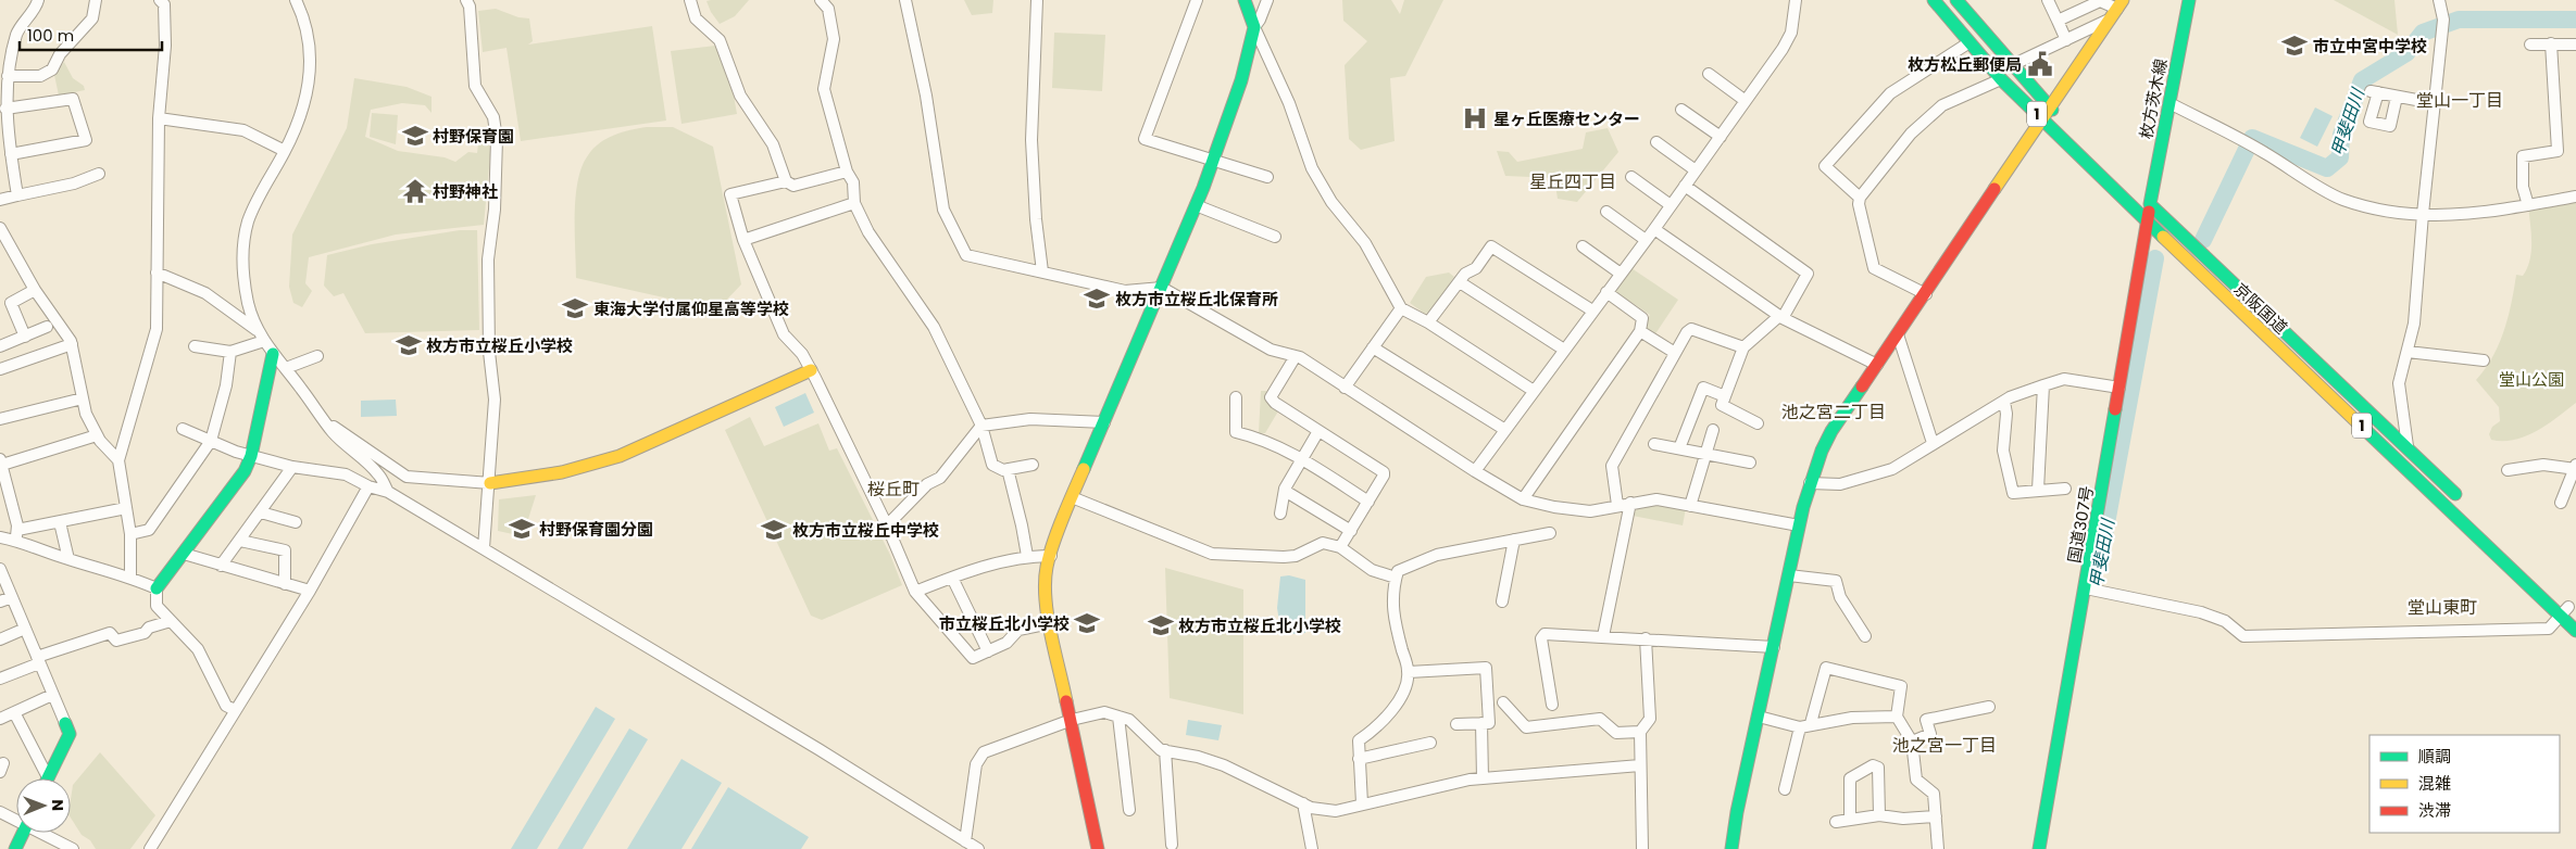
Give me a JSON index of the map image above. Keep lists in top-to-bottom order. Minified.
{"streets":{"main road":["枚方茨木線","1","京阪国道","国道307号"]},"crossings":[["枚方茨木線","京阪国道"],["枚方茨木線","国道307号"],["京阪国道","国道307号"]],"districts":["堂山一丁目","星丘四丁目","池之宮二丁目","桜丘町","堂山東町","池之宮一丁目"],"water":["甲斐田川"],"parks":["堂山公園"],"places":{"school or university":["市立中宮中学校","村野保育園","枚方市立桜丘北保育所","東海大学付属仰星高等学校","枚方市立桜丘小学校","村野保育園分園","枚方市立桜丘中学校","市立桜丘北小学校","枚方市立桜丘北小学校"],"public building":["枚方松丘郵便局"],"hospital":["星ヶ丘医療センター"],"temple":["村野神社"]},"legend":["順調","混雑","渋滞"],"scale_bar":"100 m","north":"right"}
